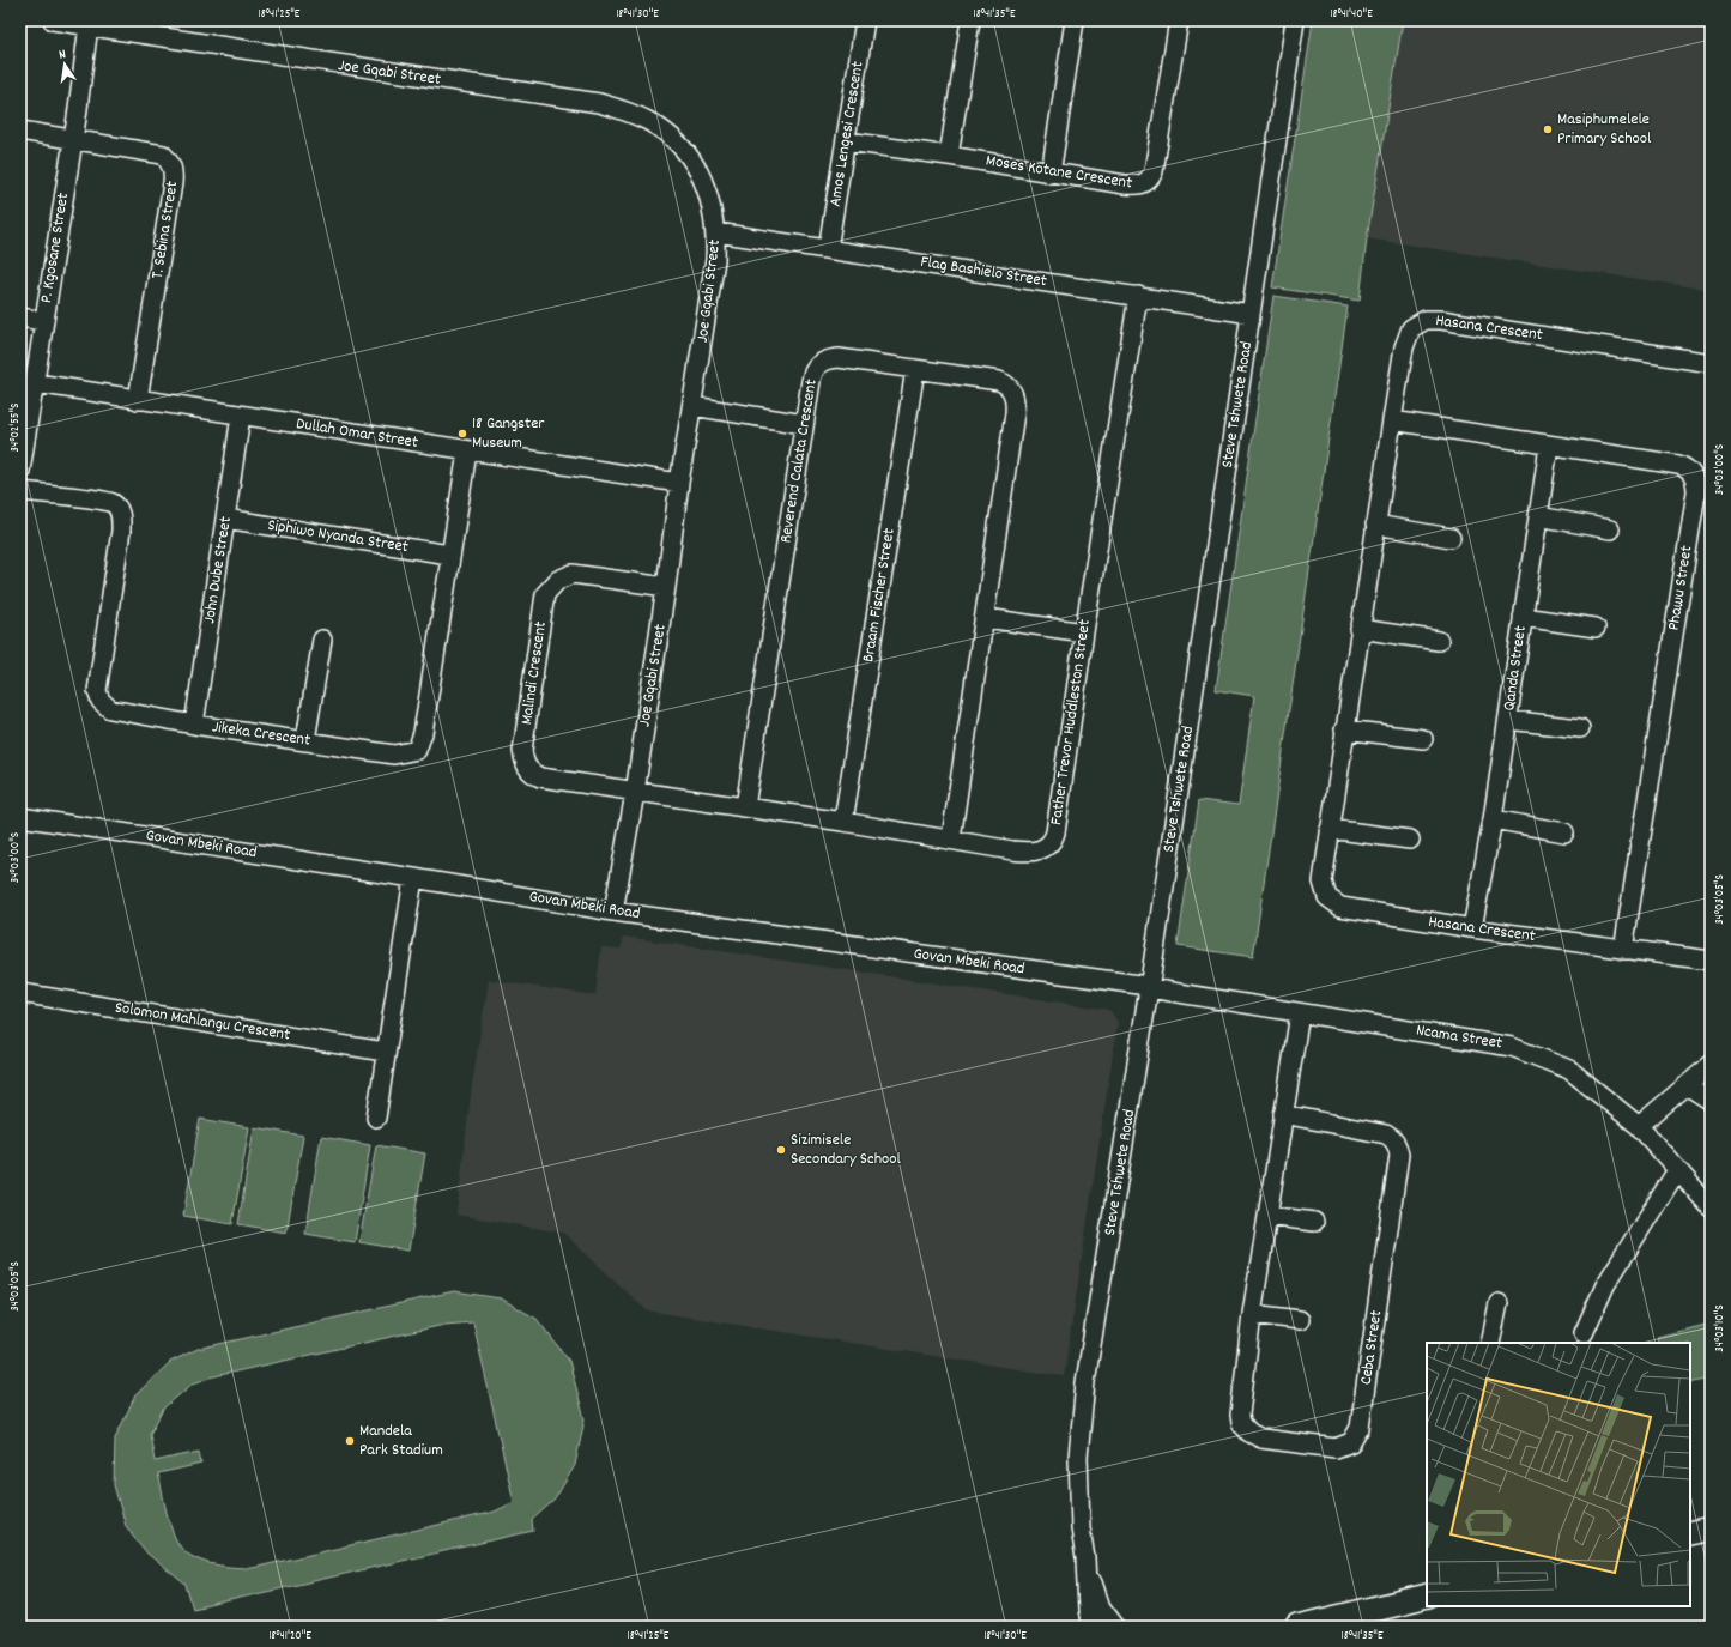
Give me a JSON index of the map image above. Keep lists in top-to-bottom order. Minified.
{"streets":{"street":["Joe Gqabi Street","Amos Lengesi Crescent","Moses Kotane Crescent","T. Sebina Street","P. Kgosane Street","Flag Bashielo Street","Hasana Crescent","Steve Tshwete Road","Dullah Omar Street","Reverend Calata Crescent","Siphiwo Nyanda Street","John Dube Street","Phawu Street","Braam Fischer Street","Qanda Street","Malindi Crescent","Father Trevor Huddleston Street","Jikeka Crescent","Govan Mbeki Road","Solomon Mahlangu Crescent","Ncama Street","Ceba Street"]},"crossings":[["Joe Gqabi Street","P. Kgosane Street"],["Joe Gqabi Street","Flag Bashielo Street"],["Joe Gqabi Street","Dullah Omar Street"],["Joe Gqabi Street","Malindi Crescent"],["Joe Gqabi Street","Father Trevor Huddleston Street"],["Joe Gqabi Street","Govan Mbeki Road"],["Amos Lengesi Crescent","Moses Kotane Crescent"],["Amos Lengesi Crescent","Flag Bashielo Street"],["T. Sebina Street","P. Kgosane Street"],["T. Sebina Street","Dullah Omar Street"],["P. Kgosane Street","Dullah Omar Street"],["Flag Bashielo Street","Steve Tshwete Road"],["Flag Bashielo Street","Father Trevor Huddleston Street"],["Hasana Crescent","Phawu Street"],["Hasana Crescent","Qanda Street"],["Steve Tshwete Road","Govan Mbeki Road"],["Steve Tshwete Road","Ncama Street"],["Dullah Omar Street","John Dube Street"],["Dullah Omar Street","Jikeka Crescent"],["Reverend Calata Crescent","Braam Fischer Street"],["Reverend Calata Crescent","Father Trevor Huddleston Street"],["Siphiwo Nyanda Street","John Dube Street"],["Siphiwo Nyanda Street","Jikeka Crescent"],["John Dube Street","Jikeka Crescent"],["Phawu Street","Qanda Street"],["Braam Fischer Street","Father Trevor Huddleston Street"],["Malindi Crescent","Father Trevor Huddleston Street"],["Govan Mbeki Road","Ncama Street"],["Ncama Street","Ceba Street"]],"places":["Masiphumelele Primary School","18 Gangster Museum","Sizimisele Secondary School","Mandela Park Stadium"],"north":"top","coordinates":["18°41'25\"E","18°41'30\"E","18°41'35\"E","18°41'40\"E","34°02'55\"S","34°03'00\"S","34°03'05\"S","34°03'10\"S","18°41'20\"E"]}
